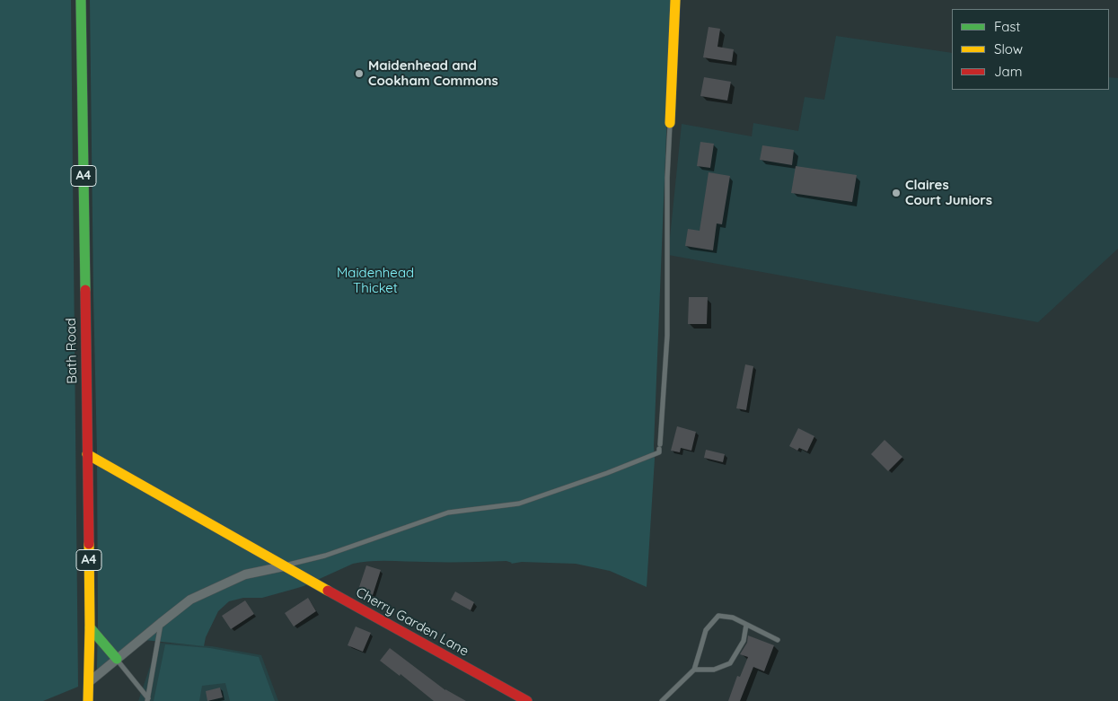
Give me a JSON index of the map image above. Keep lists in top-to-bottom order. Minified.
{"streets":{"main road":["A4","Bath Road","Cherry Garden Lane"]},"crossings":[["Bath Road","Cherry Garden Lane"]],"parks":["Maidenhead Thicket"],"places":["Maidenhead and Cookham Commons","Claires Court Juniors"],"legend":["Fast","Slow","Jam"]}
